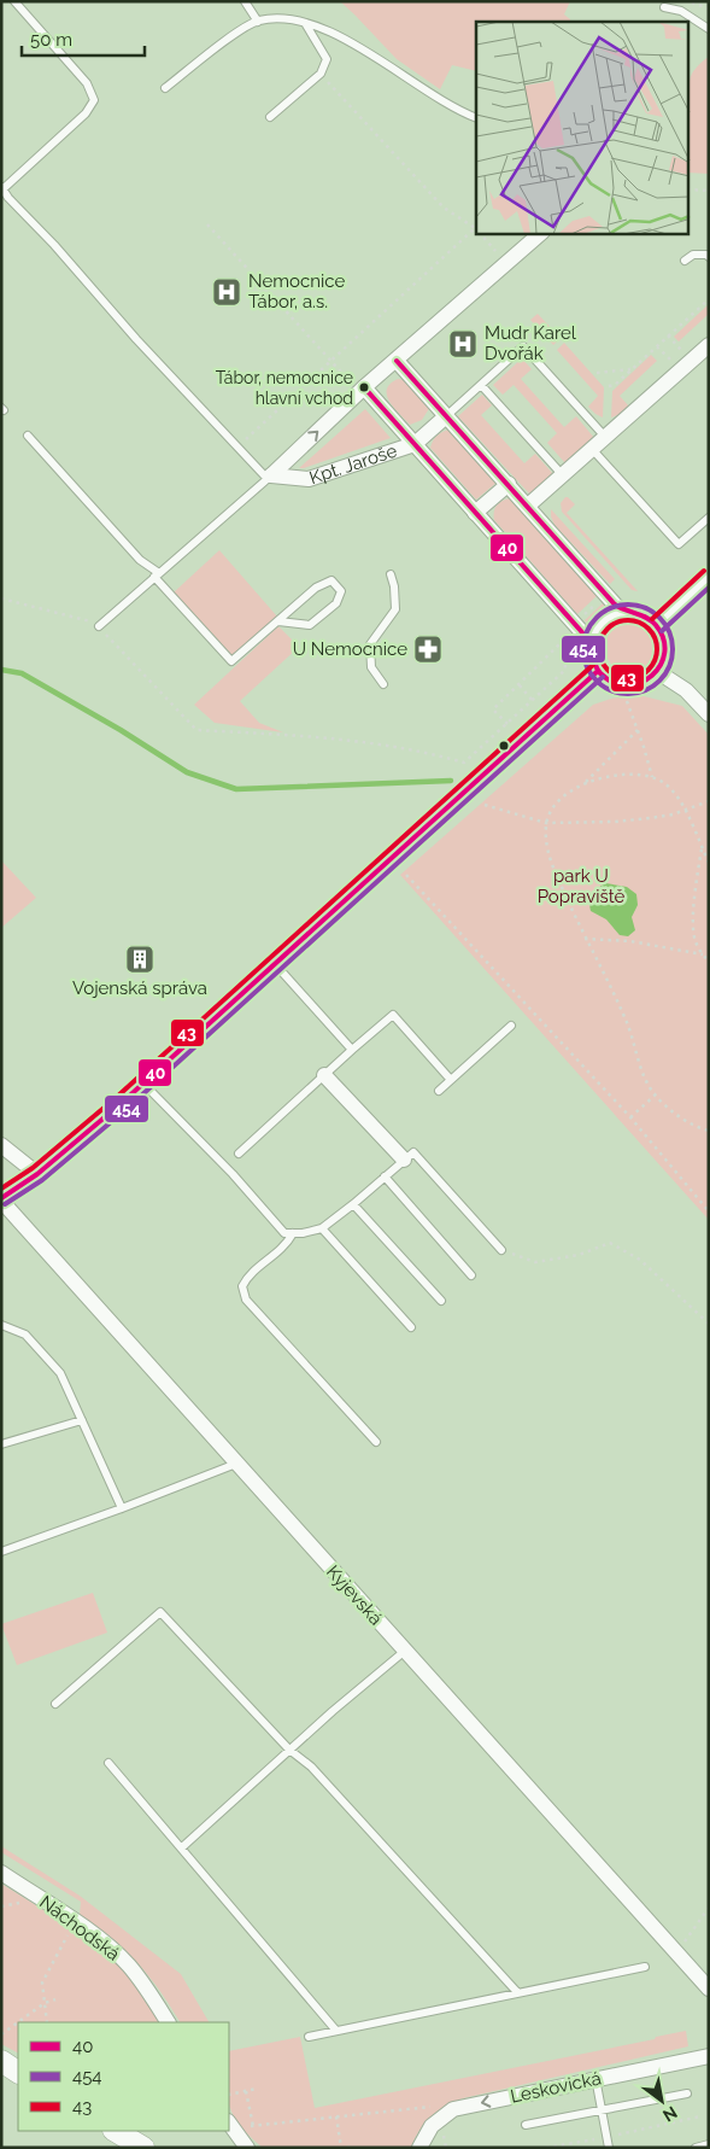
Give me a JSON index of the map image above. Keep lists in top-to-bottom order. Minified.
{"streets":{"street":["Kpt. Jaroše","Kyjevská","Náchodská","Leskovická"]},"one_way":["Leskovická"],"parks":["park U Popraviště"],"places":{"hospital":["Nemocnice Tábor, a.s.","Mudr Karel Dvořák"],"other":["Tábor, nemocnice hlavní vchod"],"pharmacy":["U Nemocnice"],"building":["Vojenská správa"]},"lines":["transit line 40","transit line 43","transit line 454"],"legend":["40","454","43"],"scale_bar":"50 m","north":"bottom right"}
